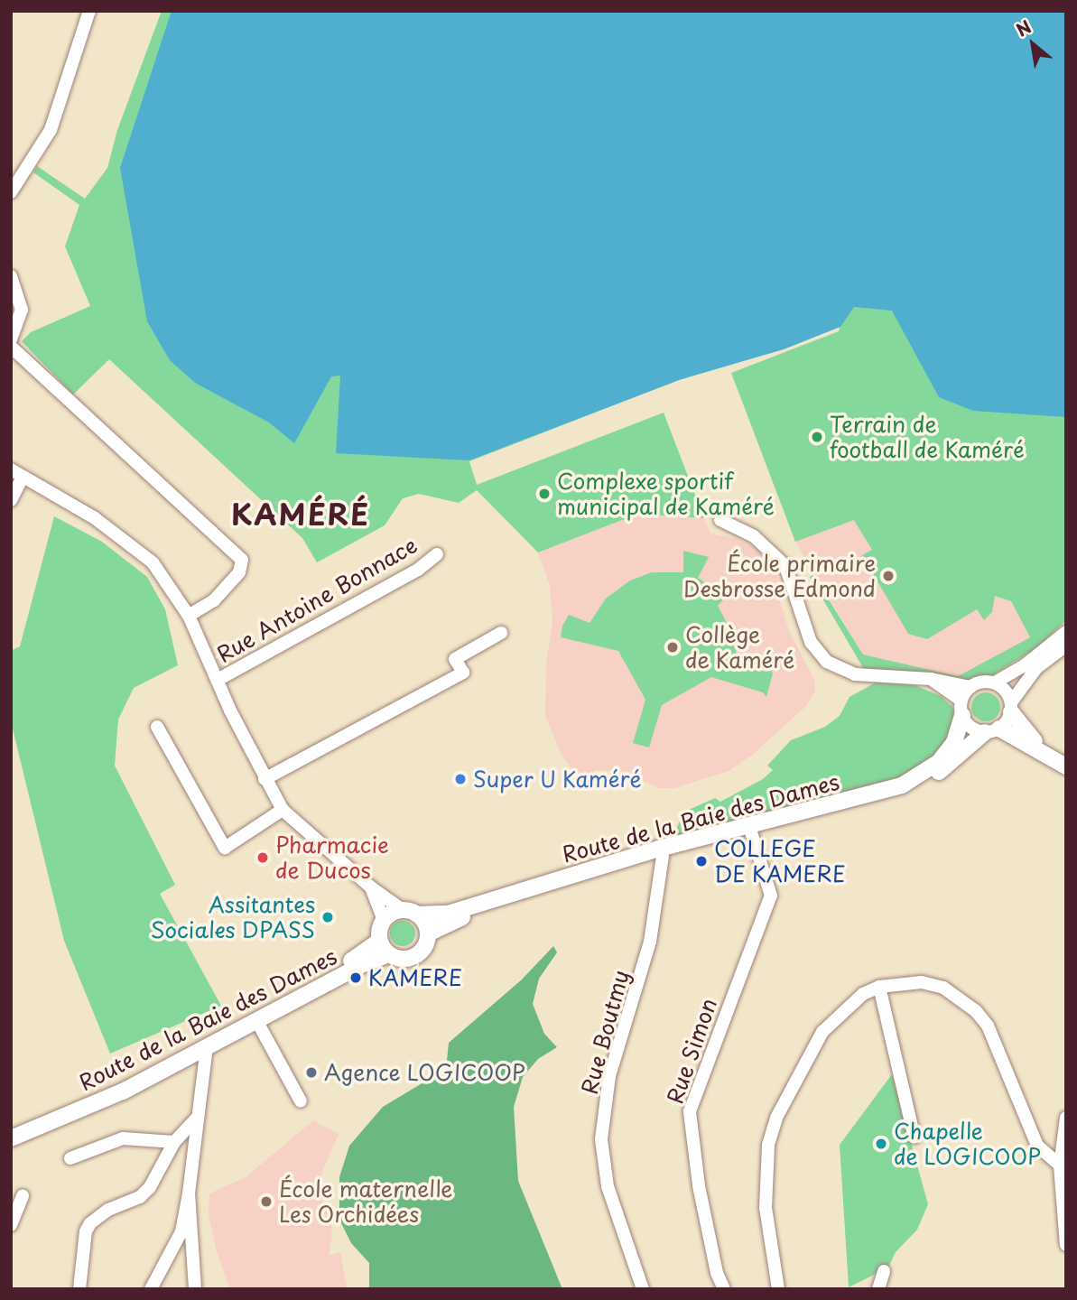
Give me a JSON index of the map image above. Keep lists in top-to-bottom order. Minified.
{"streets":{"main road":["Route de la Baie des Dames"],"street":["Rue Antoine Bonnace","Rue Boutmy","Rue Simon"]},"crossings":[["Route de la Baie des Dames","Rue Boutmy"],["Route de la Baie des Dames","Rue Simon"]],"districts":["KAMÉRÉ"],"places":["Terrain de football de Kaméré","Complexe sportif municipal de Kaméré","École primaire Desbrosse Edmond","Collège de Kaméré","Super U Kaméré","Pharmacie de Ducos","COLLEGE DE KAMERE","Assitantes Sociales DPASS","KAMERE","Agence LOGICOOP","Chapelle de LOGICOOP","École maternelle Les Orchidées"],"north":"top left"}
